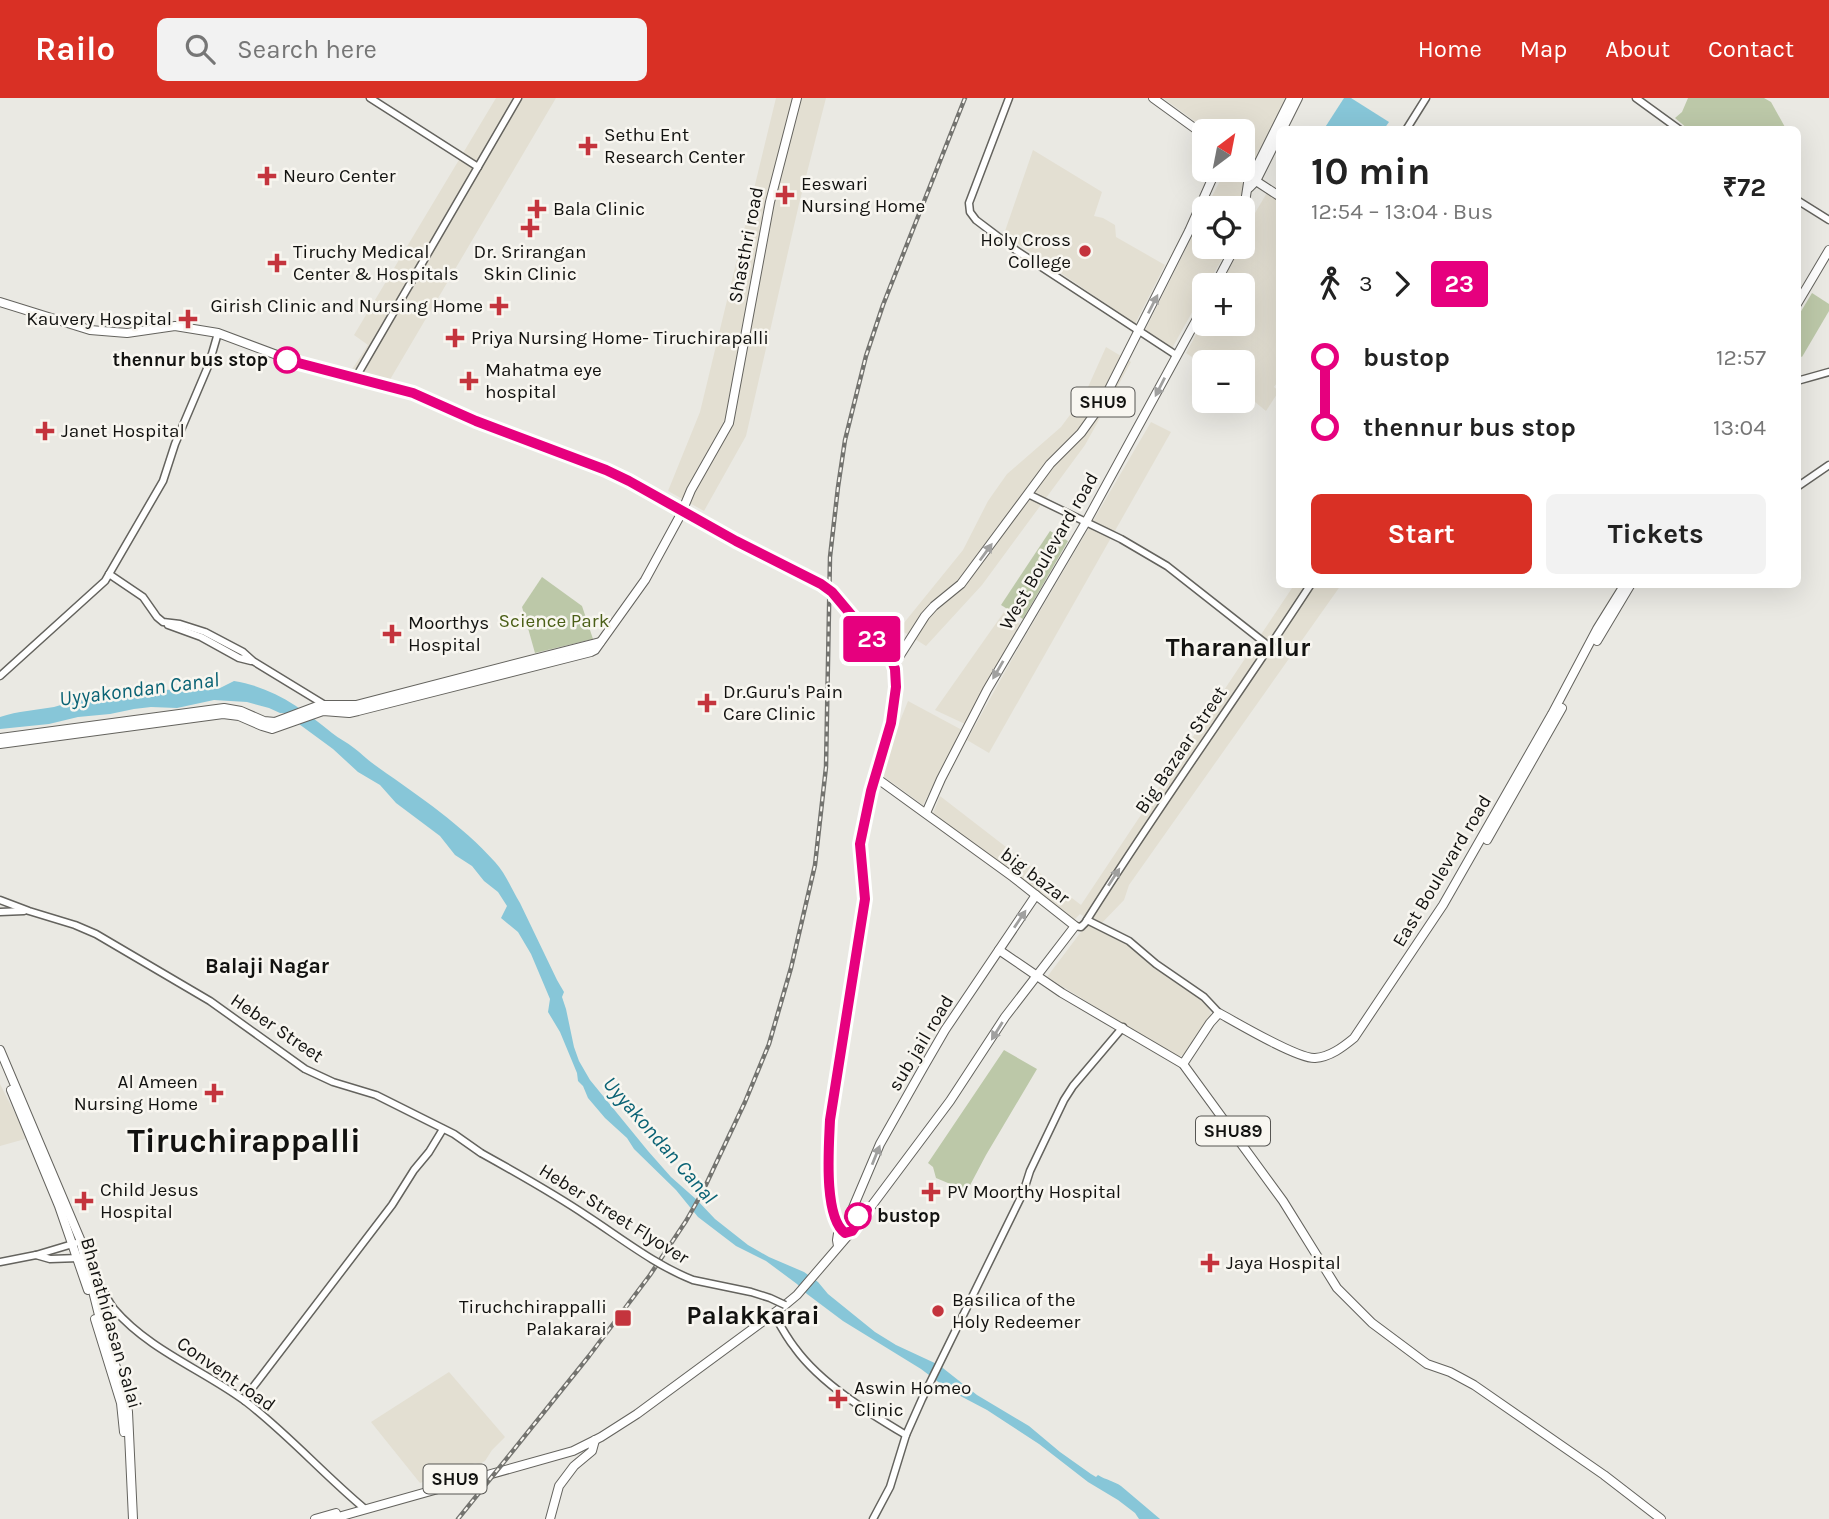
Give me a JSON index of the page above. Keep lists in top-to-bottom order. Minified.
{"streets":{"main road":["Shasthri road","SHU9","West Boulevard road","East Boulevard road","big bazar","sub jail road","SHU89","Bharathidasan Salai"],"street":["Big Bazaar Street","Heber Street","Heber Street Flyover","Convent road"]},"crossings":[["SHU9","big bazar"],["SHU9","sub jail road"],["SHU9","Heber Street Flyover"],["SHU9","Convent road"],["West Boulevard road","big bazar"],["big bazar","sub jail road"],["big bazar","SHU89"],["Heber Street","Heber Street Flyover"],["Bharathidasan Salai","Convent road"]],"one_way":["Big Bazaar Street","big bazar"],"districts":["Tharanallur","Balaji Nagar","Tiruchirappalli","Palakkarai"],"water":["Uyyakondan Canal"],"parks":["Science Park"],"places":{"health":["Sethu Ent Research Center","Neuro Center","Eeswari Nursing Home","Bala Clinic","Dr. Srirangan Skin Clinic","Tiruchy Medical Center & Hospitals","Girish Clinic and Nursing Home","Kauvery Hospital","Priya Nursing Home- Tiruchirapalli","Mahatma eye hospital","Janet Hospital","Moorthys Hospital","Dr.Guru's Pain Care Clinic","Al Ameen Nursing Home","PV Moorthy Hospital","Child Jesus Hospital","Jaya Hospital","Aswin Homeo Clinic"],"other":["Holy Cross College","thennur bus stop","bustop","Basilica of the Holy Redeemer"],"transit":["Tiruchchirappalli Palakarai"]},"lines":["bus line 23"],"north":"top right","page":{"header":"Railo","search":"Search here","nav":["Home","Map","About","Contact"],"on_map":"23","map_buttons":["+","−"],"heading":["10 min","12:54 – 13:04 · Bus","₹72"],"legs":["3","23"],"list":[{"name":"bustop","value":"12:57"},{"name":"thennur bus stop","value":"13:04"}],"buttons":["Start","Tickets"]}}
